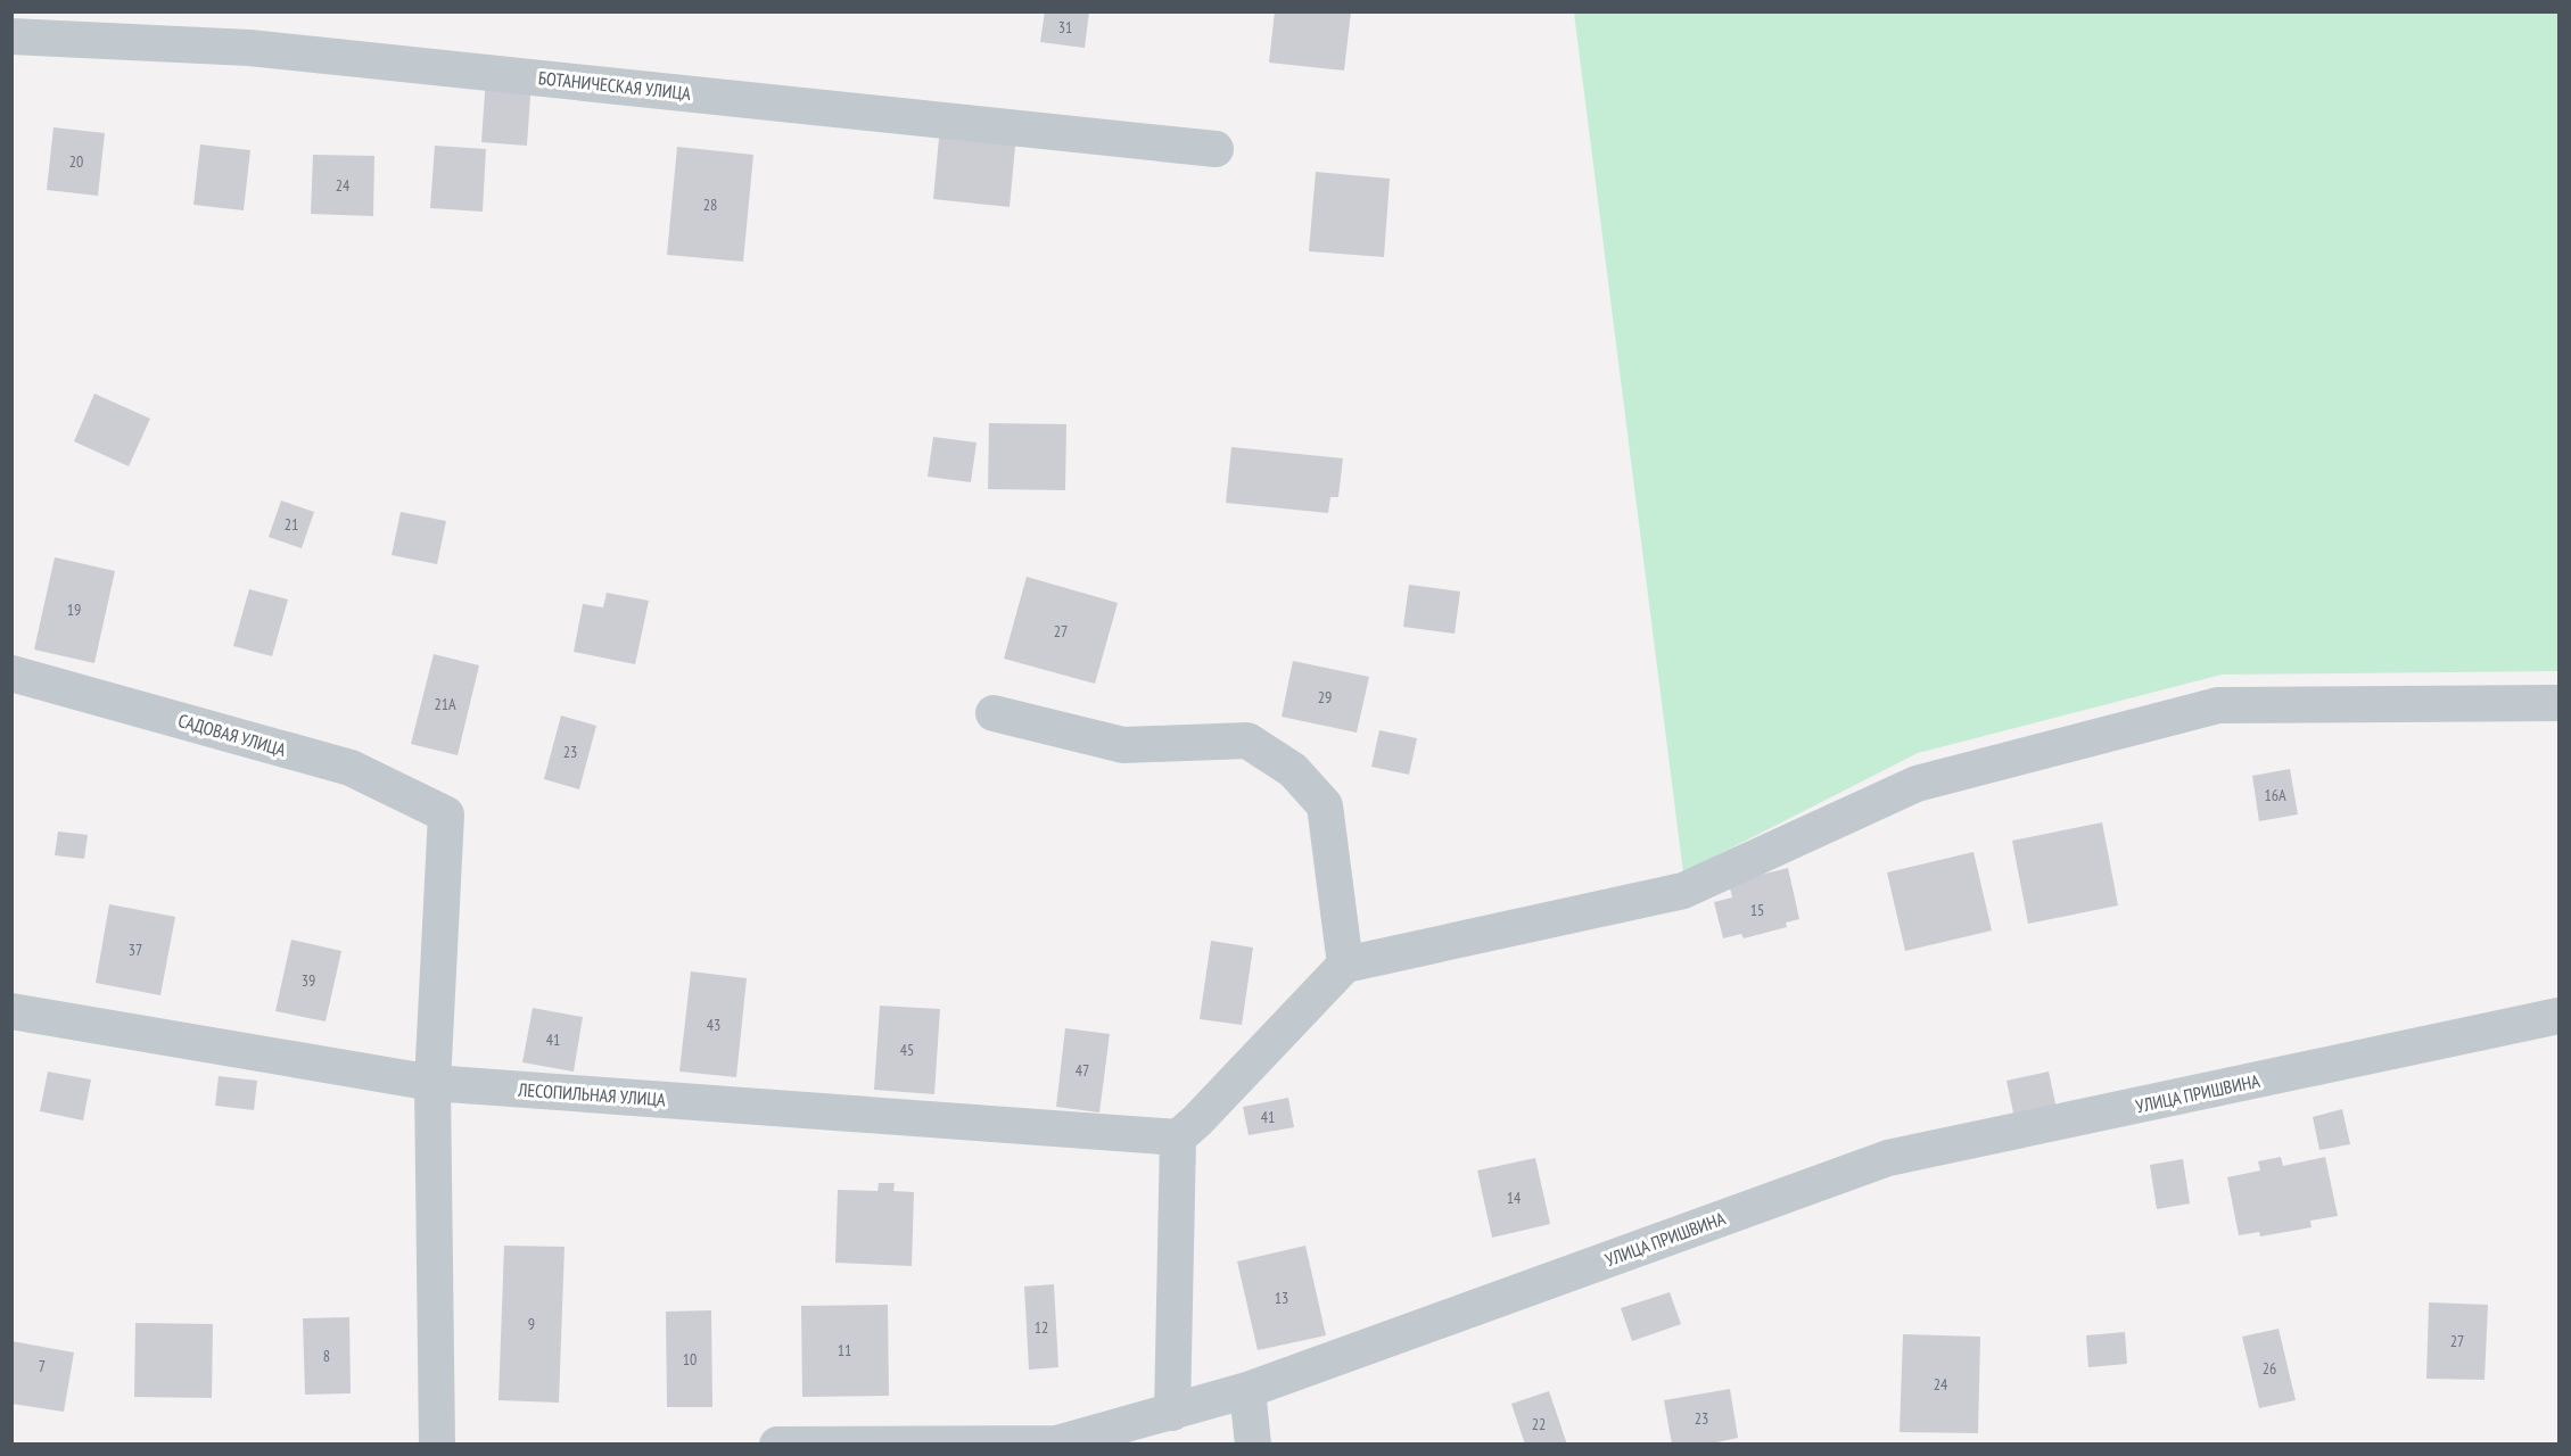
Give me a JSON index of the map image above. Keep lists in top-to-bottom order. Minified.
{"streets":{"street":["БОТАНИЧЕСКАЯ УЛИЦА","САДОВАЯ УЛИЦА","УЛИЦА ПРИШВИНА","ЛЕСОПИЛЬНАЯ УЛИЦА"]},"crossings":[["САДОВАЯ УЛИЦА","ЛЕСОПИЛЬНАЯ УЛИЦА"]],"house_numbers":["31","20","24","28","21","19","27","29","21А","23","16А","15","37","39","43","41","45","47","41","14","13","9","12","27","11","8","10","7","26","24","23","22"]}
